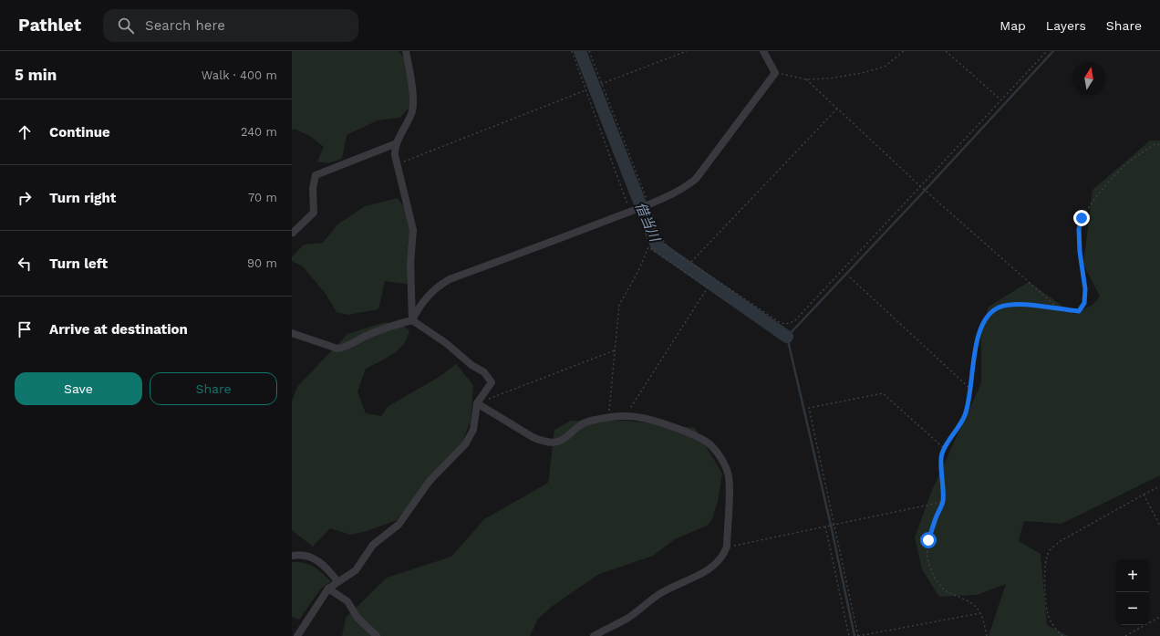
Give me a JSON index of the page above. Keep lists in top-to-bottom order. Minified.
{"water":["借当川"],"north":"top","page":{"header":"Pathlet","search":"Search here","nav":["Map","Layers","Share"],"heading":["5 min","Walk · 400 m"],"list":[["Continue","240 m"],["Turn right","70 m"],["Turn left","90 m"],"Arrive at destination"],"buttons":["Save","Share"],"map_buttons":["+","−"]}}
